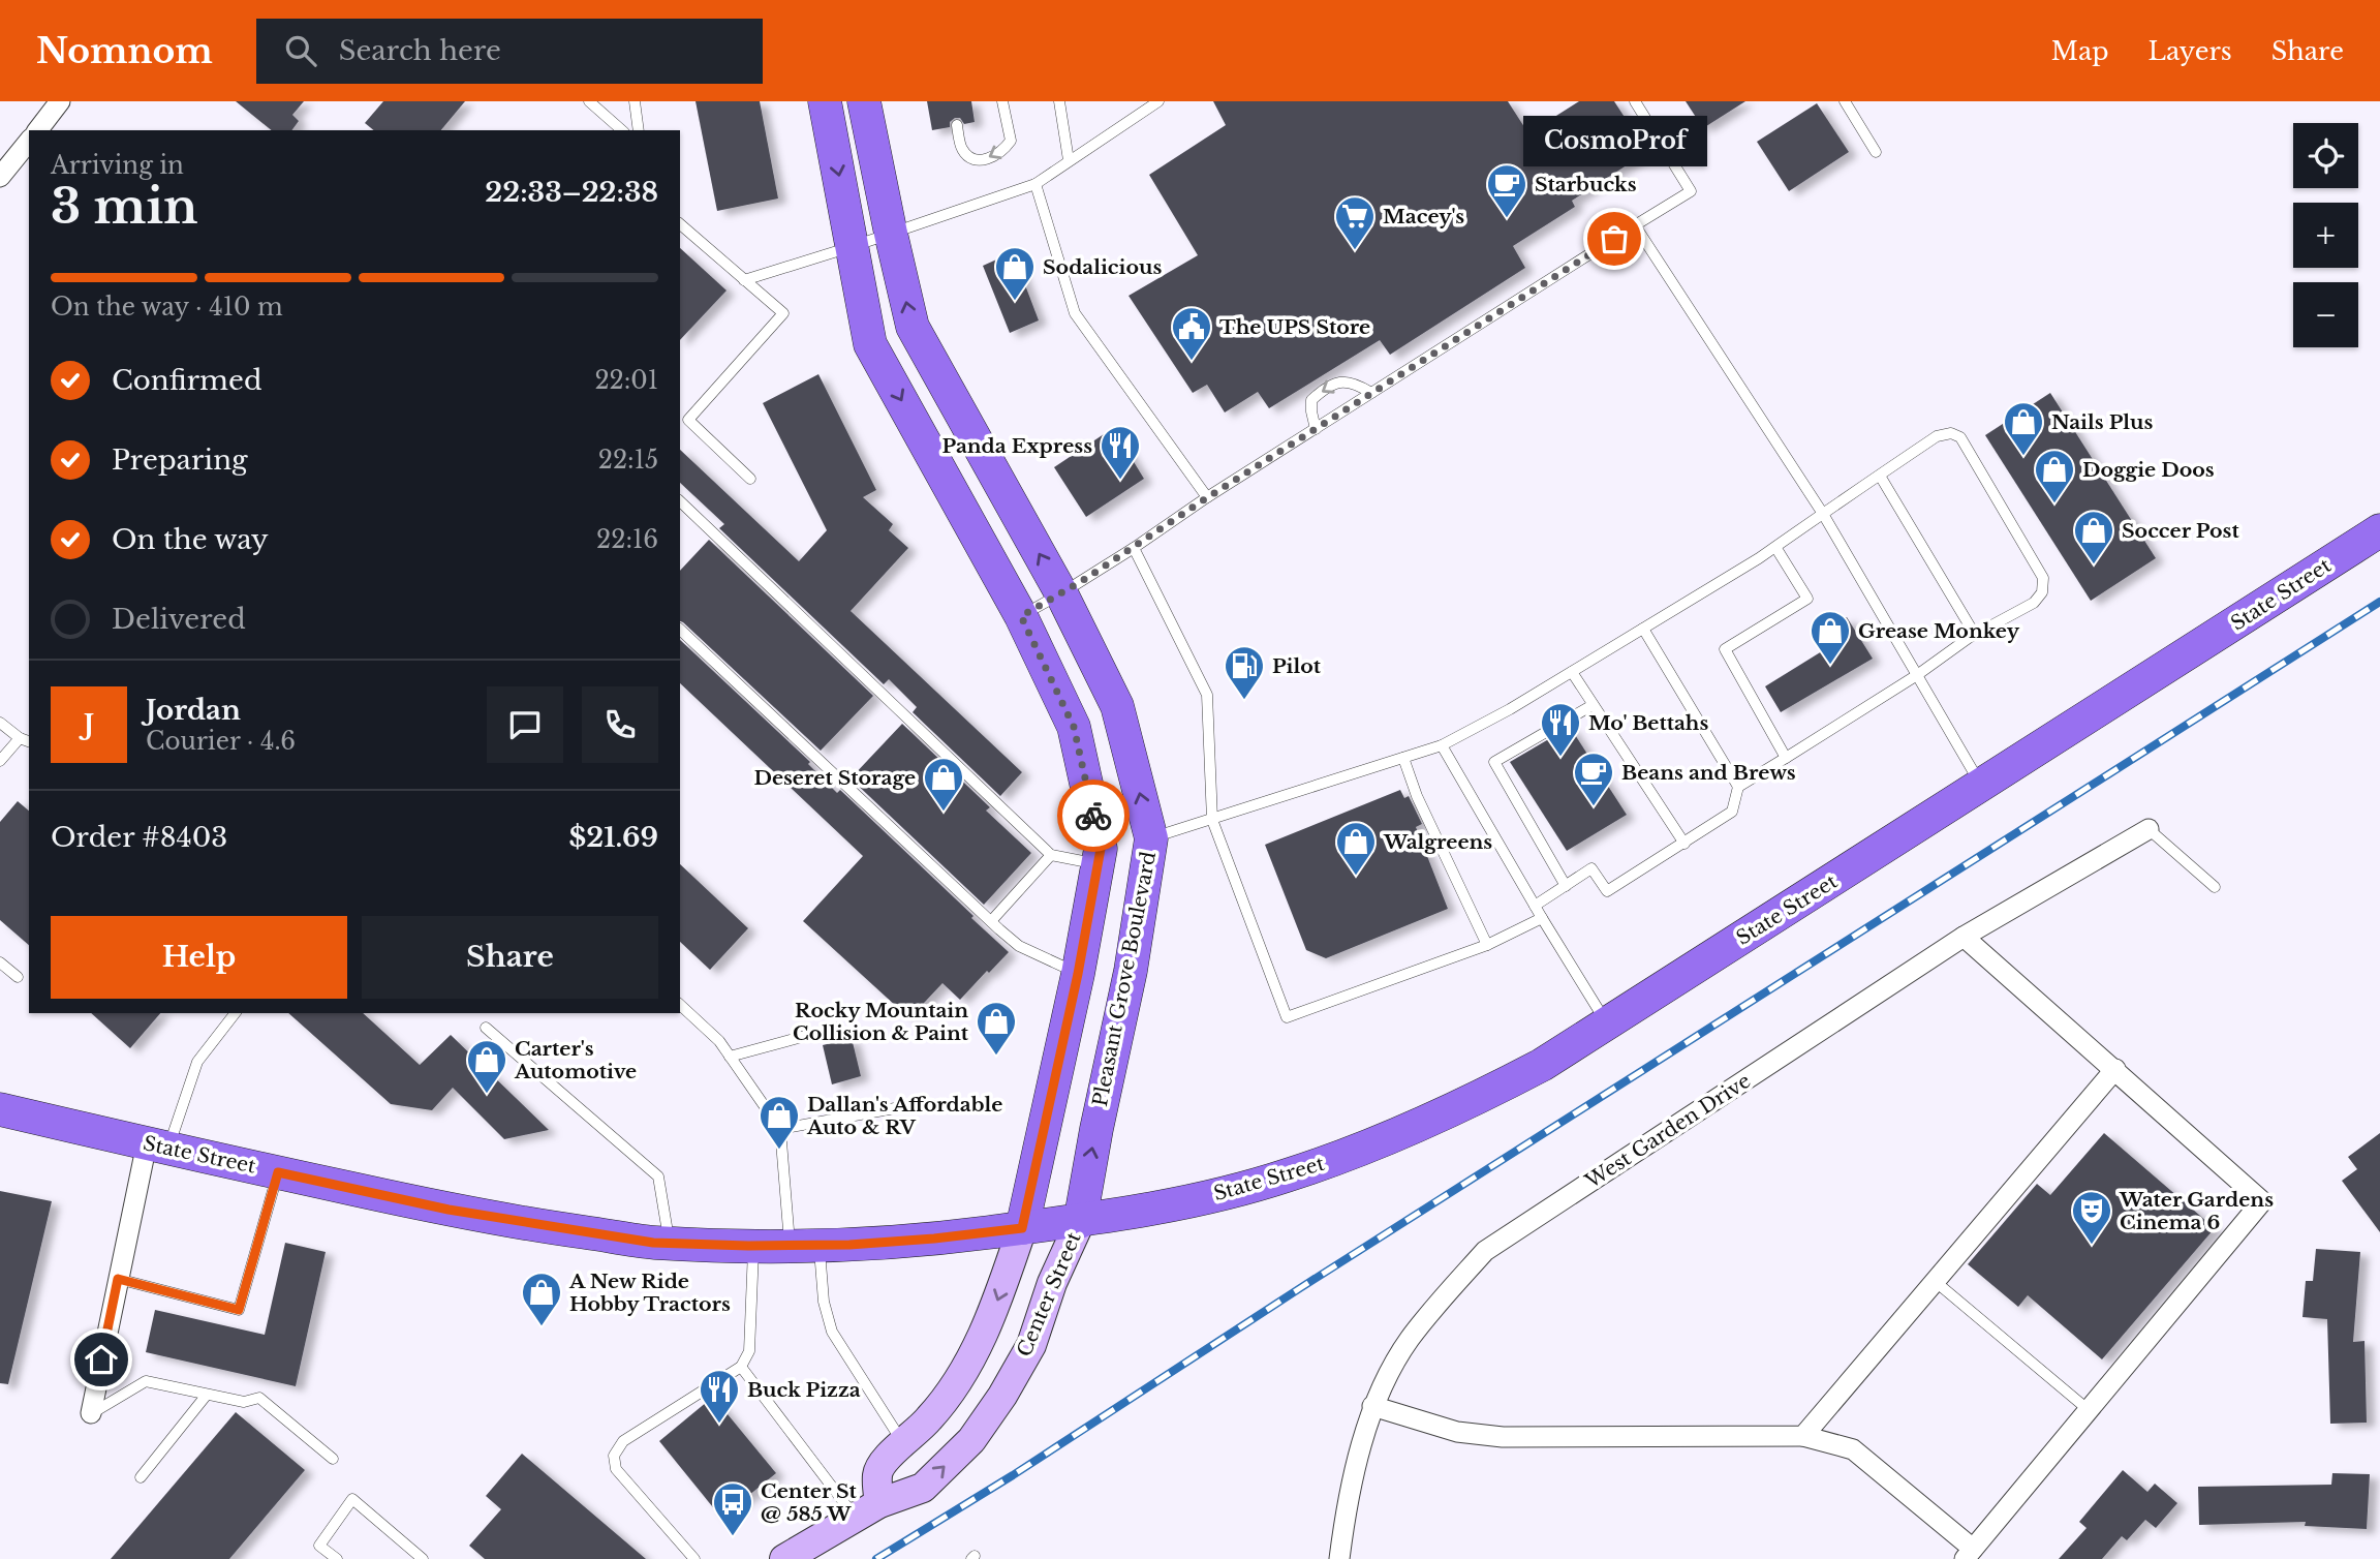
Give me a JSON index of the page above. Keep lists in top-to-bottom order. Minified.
{"streets":{"main road":["State Street","Pleasant Grove Boulevard","Center Street"],"street":["West Garden Drive"]},"crossings":[["State Street","Pleasant Grove Boulevard"],["State Street","Center Street"],["Pleasant Grove Boulevard","Center Street"]],"places":{"cafe":["Starbucks","Beans and Brews"],"other":["CosmoProf"],"supermarket":["Macey's"],"shop":["Sodalicious","Nails Plus","Doggie Doos","Soccer Post","Grease Monkey","Deseret Storage","Walgreens","Rocky Mountain Collision & Paint","Carter's Automotive","Dallan's Affordable Auto & RV","A New Ride Hobby Tractors"],"public building":["The UPS Store"],"restaurant":["Panda Express","Mo' Bettahs","Buck Pizza"],"fuel station":["Pilot"],"theatre":["Water Gardens Cinema 6"],"bus stop":["Center St @ 585 W"]},"page":{"header":"Nomnom","search":"Search here","nav":["Map","Layers","Share"],"bubble":"CosmoProf","map_buttons":["+","−"],"heading":["3 min","Arriving in","22:33–22:38"],"panel":["Jordan","Courier · 4.6","Order #8403","$21.69"],"bar":"On the way · 410 m","list":[["Confirmed","22:01"],["Preparing","22:15"],["On the way","22:16"],"Delivered"],"round":"J","buttons":["Help","Share"]}}
